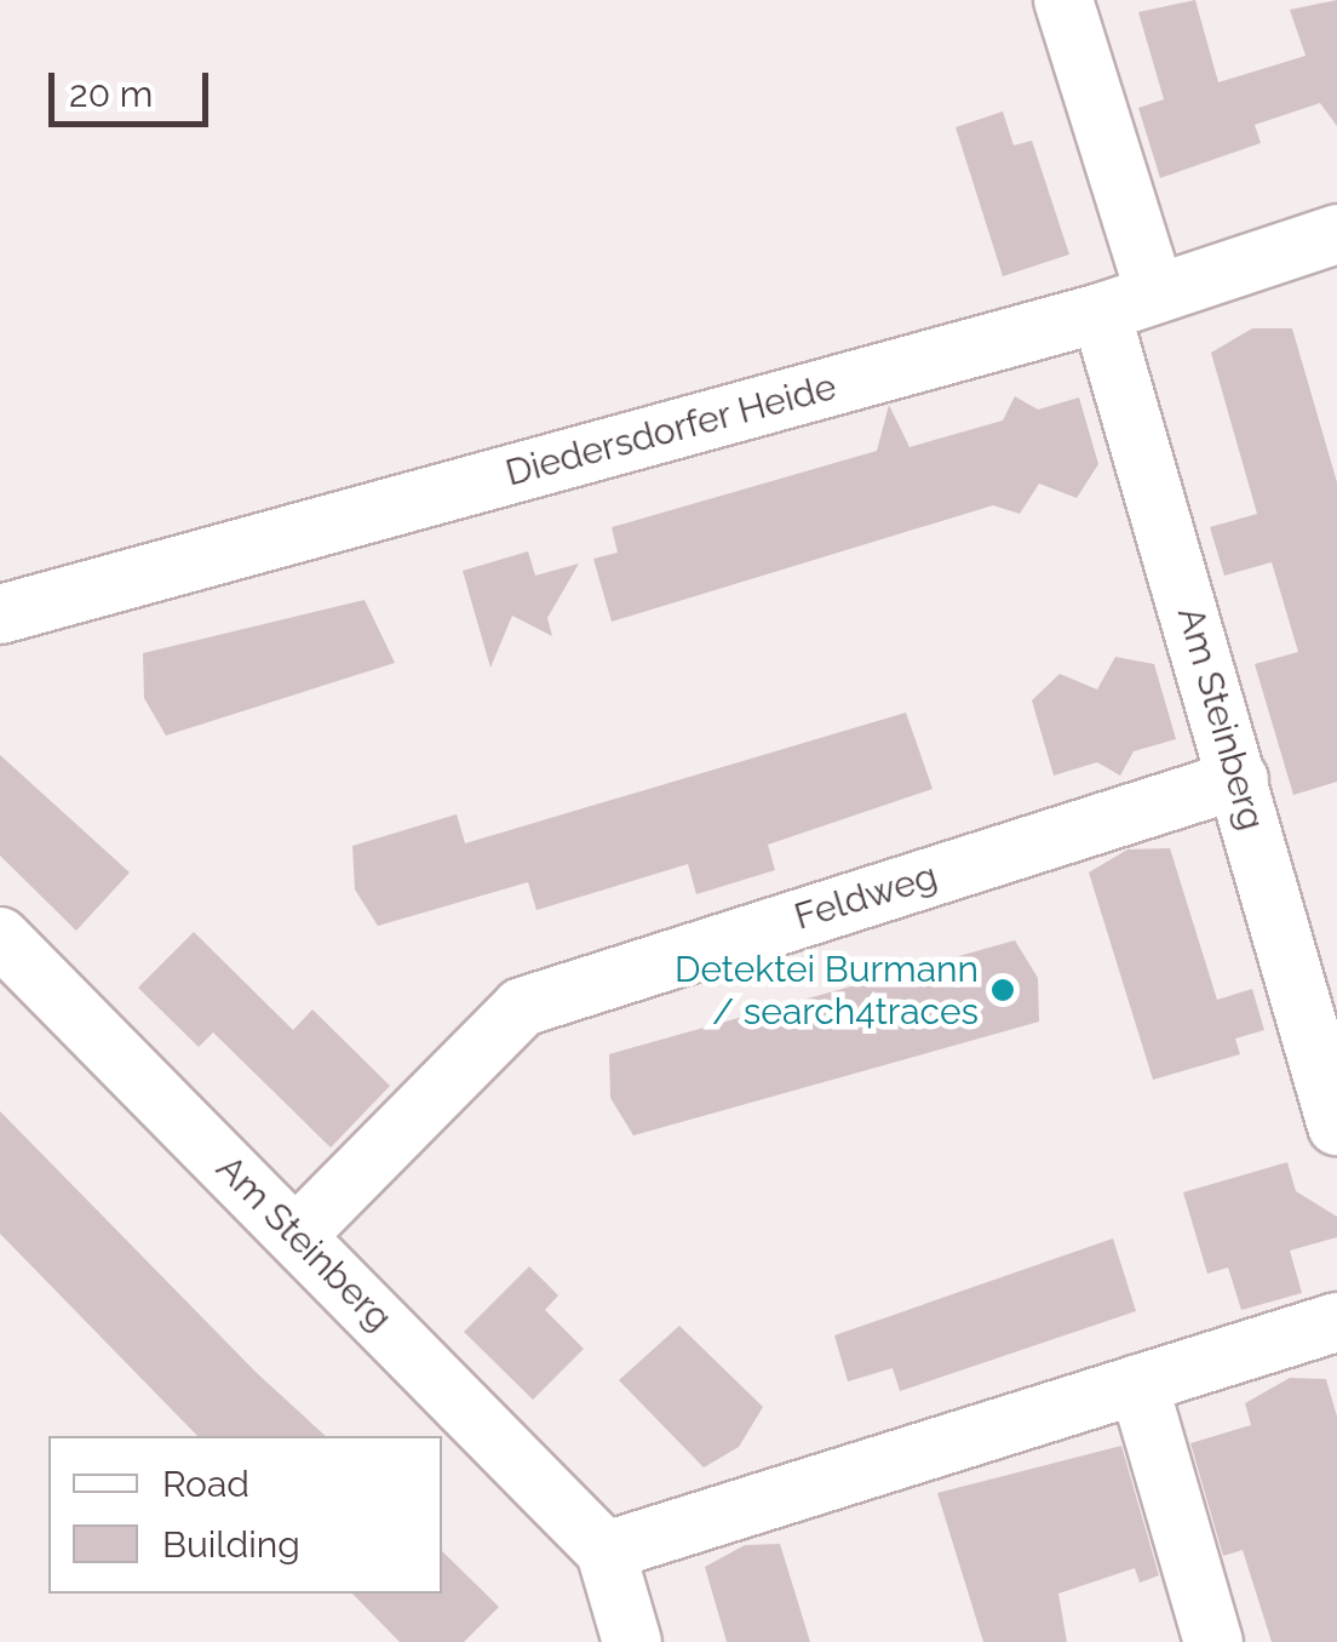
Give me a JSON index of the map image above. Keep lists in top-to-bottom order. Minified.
{"streets":{"street":["Diedersdorfer Heide","Am Steinberg","Feldweg"]},"crossings":[["Diedersdorfer Heide","Am Steinberg"],["Am Steinberg","Feldweg"]],"places":["Detektei Burmann / search4traces"],"legend":["Road","Building"],"scale_bar":"20 m"}
